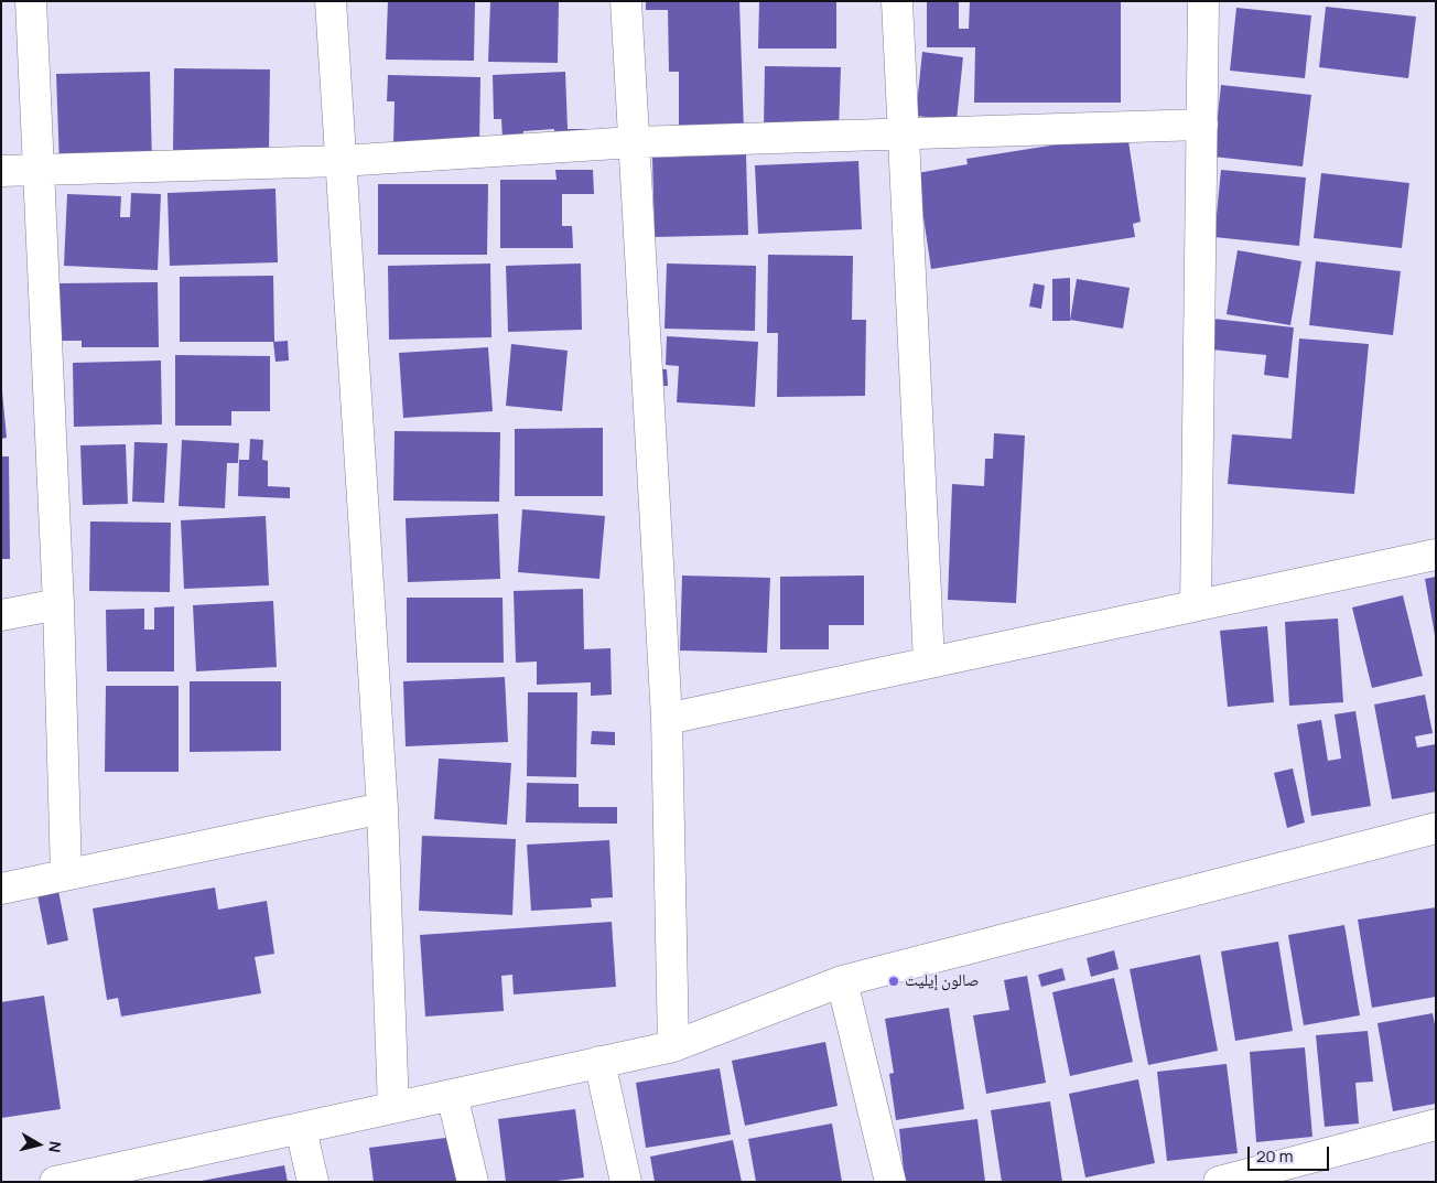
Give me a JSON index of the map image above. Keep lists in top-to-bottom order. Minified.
{"places":["صالون إيليت"],"scale_bar":"20 m","north":"right"}
